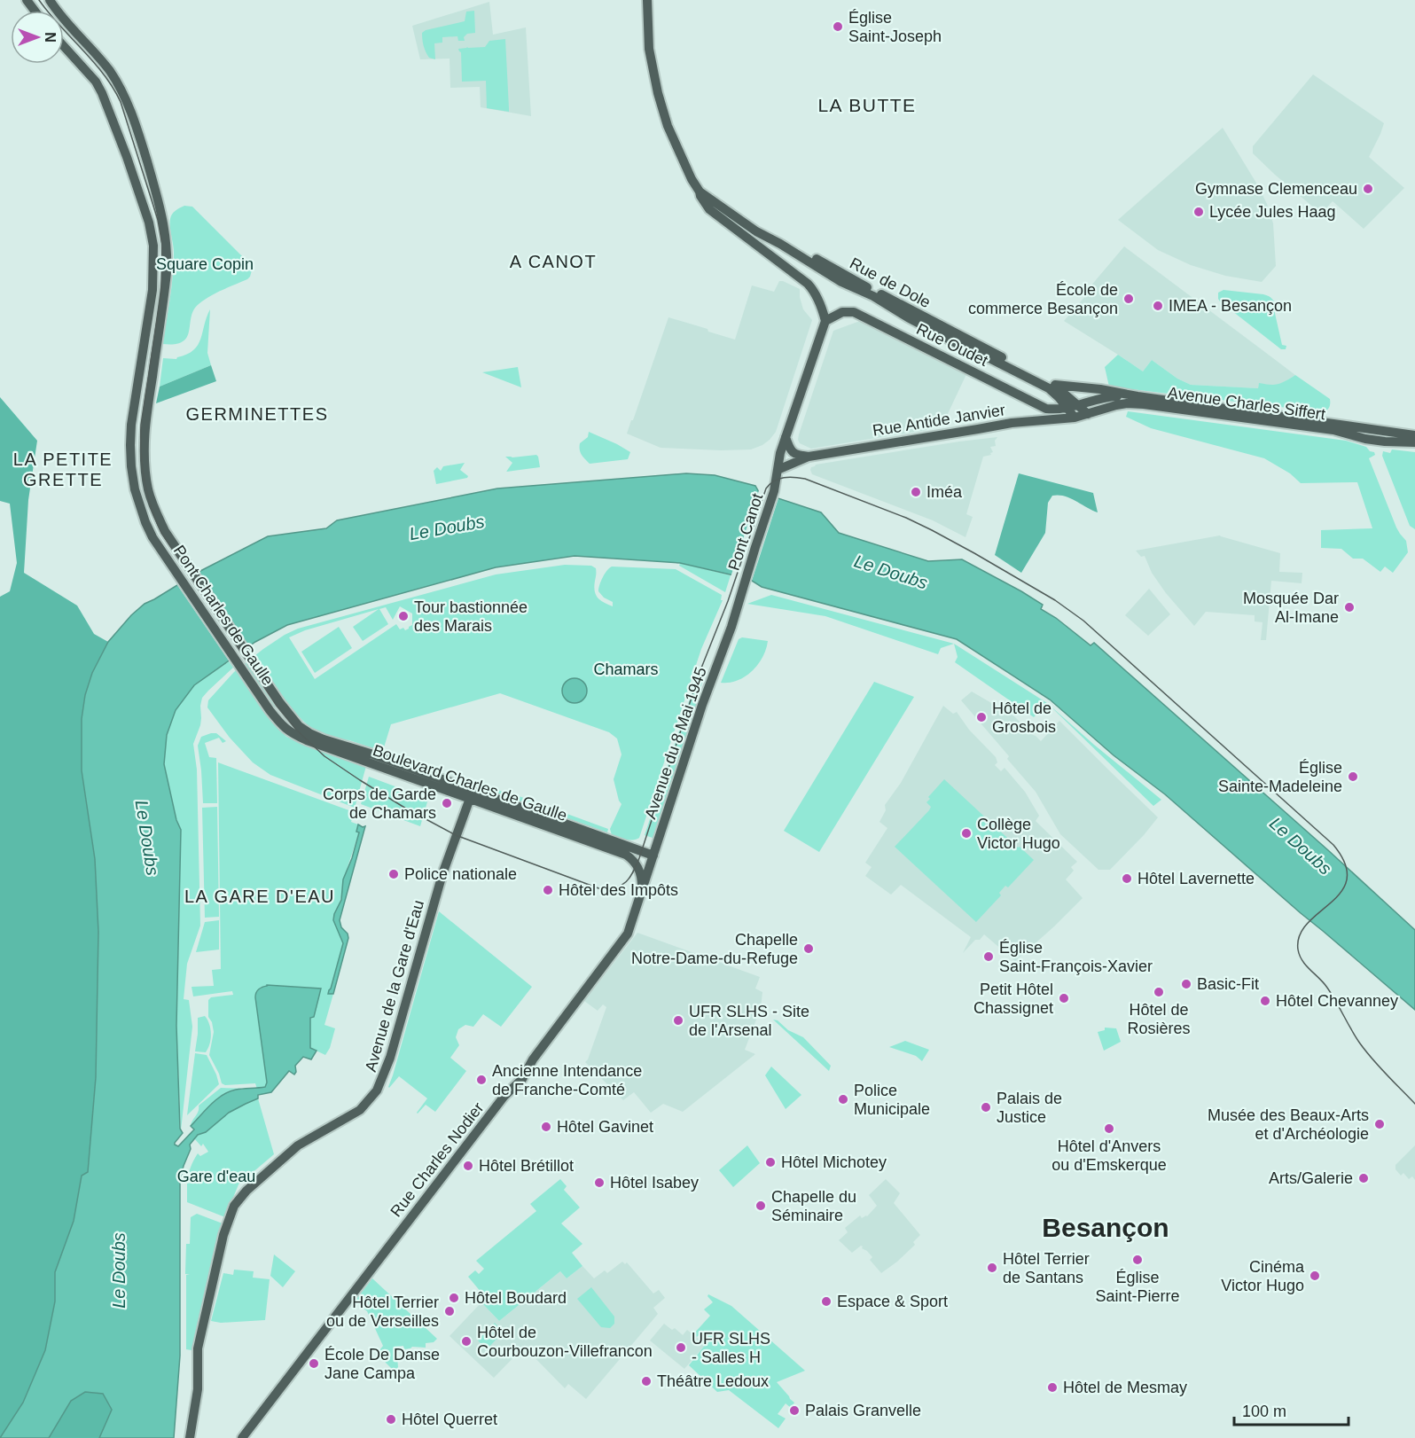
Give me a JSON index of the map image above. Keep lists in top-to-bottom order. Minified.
{"streets":{"main road":["Rue de Dole","Rue Oudet","Avenue Charles Siffert","Rue Antide Janvier","Pont Canot","Pont Charles de Gaulle","Avenue du 8 Mai 1945","Boulevard Charles de Gaulle","Avenue de la Gare d'Eau","Rue Charles Nodier"]},"crossings":[["Rue de Dole","Rue Oudet"],["Rue de Dole","Avenue Charles Siffert"],["Rue de Dole","Rue Antide Janvier"],["Rue Oudet","Avenue Charles Siffert"],["Rue Oudet","Pont Canot"],["Avenue Charles Siffert","Rue Antide Janvier"],["Rue Antide Janvier","Pont Canot"],["Pont Canot","Avenue du 8 Mai 1945"],["Pont Charles de Gaulle","Boulevard Charles de Gaulle"],["Avenue du 8 Mai 1945","Boulevard Charles de Gaulle"],["Avenue du 8 Mai 1945","Rue Charles Nodier"],["Boulevard Charles de Gaulle","Avenue de la Gare d'Eau"],["Boulevard Charles de Gaulle","Rue Charles Nodier"]],"districts":["LA BUTTE","A CANOT","GERMINETTES","LA PETITE GRETTE","LA GARE D'EAU","Besançon"],"water":["Le Doubs"],"parks":["Square Copin","Chamars","Gare d'eau"],"places":["Église Saint-Joseph","Gymnase Clemenceau","Lycée Jules Haag","École de commerce Besançon","IMEA - Besançon","Iméa","Mosquée Dar Al-Imane","Tour bastionnée des Marais","Hôtel de Grosbois","Église Sainte-Madeleine","Corps de Garde de Chamars","Collège Victor Hugo","Police nationale","Hôtel Lavernette","Hôtel des Impôts","Chapelle Notre-Dame-du-Refuge","Église Saint-François-Xavier","Basic-Fit","Hôtel de Rosières","Petit Hôtel Chassignet","Hôtel Chevanney","UFR SLHS - Site de l'Arsenal","Ancienne Intendance de Franche-Comté","Police Municipale","Palais de Justice","Musée des Beaux-Arts et d'Archéologie","Hôtel Gavinet","Hôtel d'Anvers ou d'Emskerque","Hôtel Michotey","Hôtel Brétillot","Arts/Galerie","Hôtel Isabey","Chapelle du Séminaire","Église Saint-Pierre","Hôtel Terrier de Santans","Cinéma Victor Hugo","Hôtel Boudard","Espace & Sport","Hôtel Terrier ou de Verseilles","Hôtel de Courbouzon-Villefrancon","UFR SLHS - Salles H","École De Danse Jane Campa","Théâtre Ledoux","Hôtel de Mesmay","Palais Granvelle","Hôtel Querret"],"scale_bar":"100 m","north":"right"}
